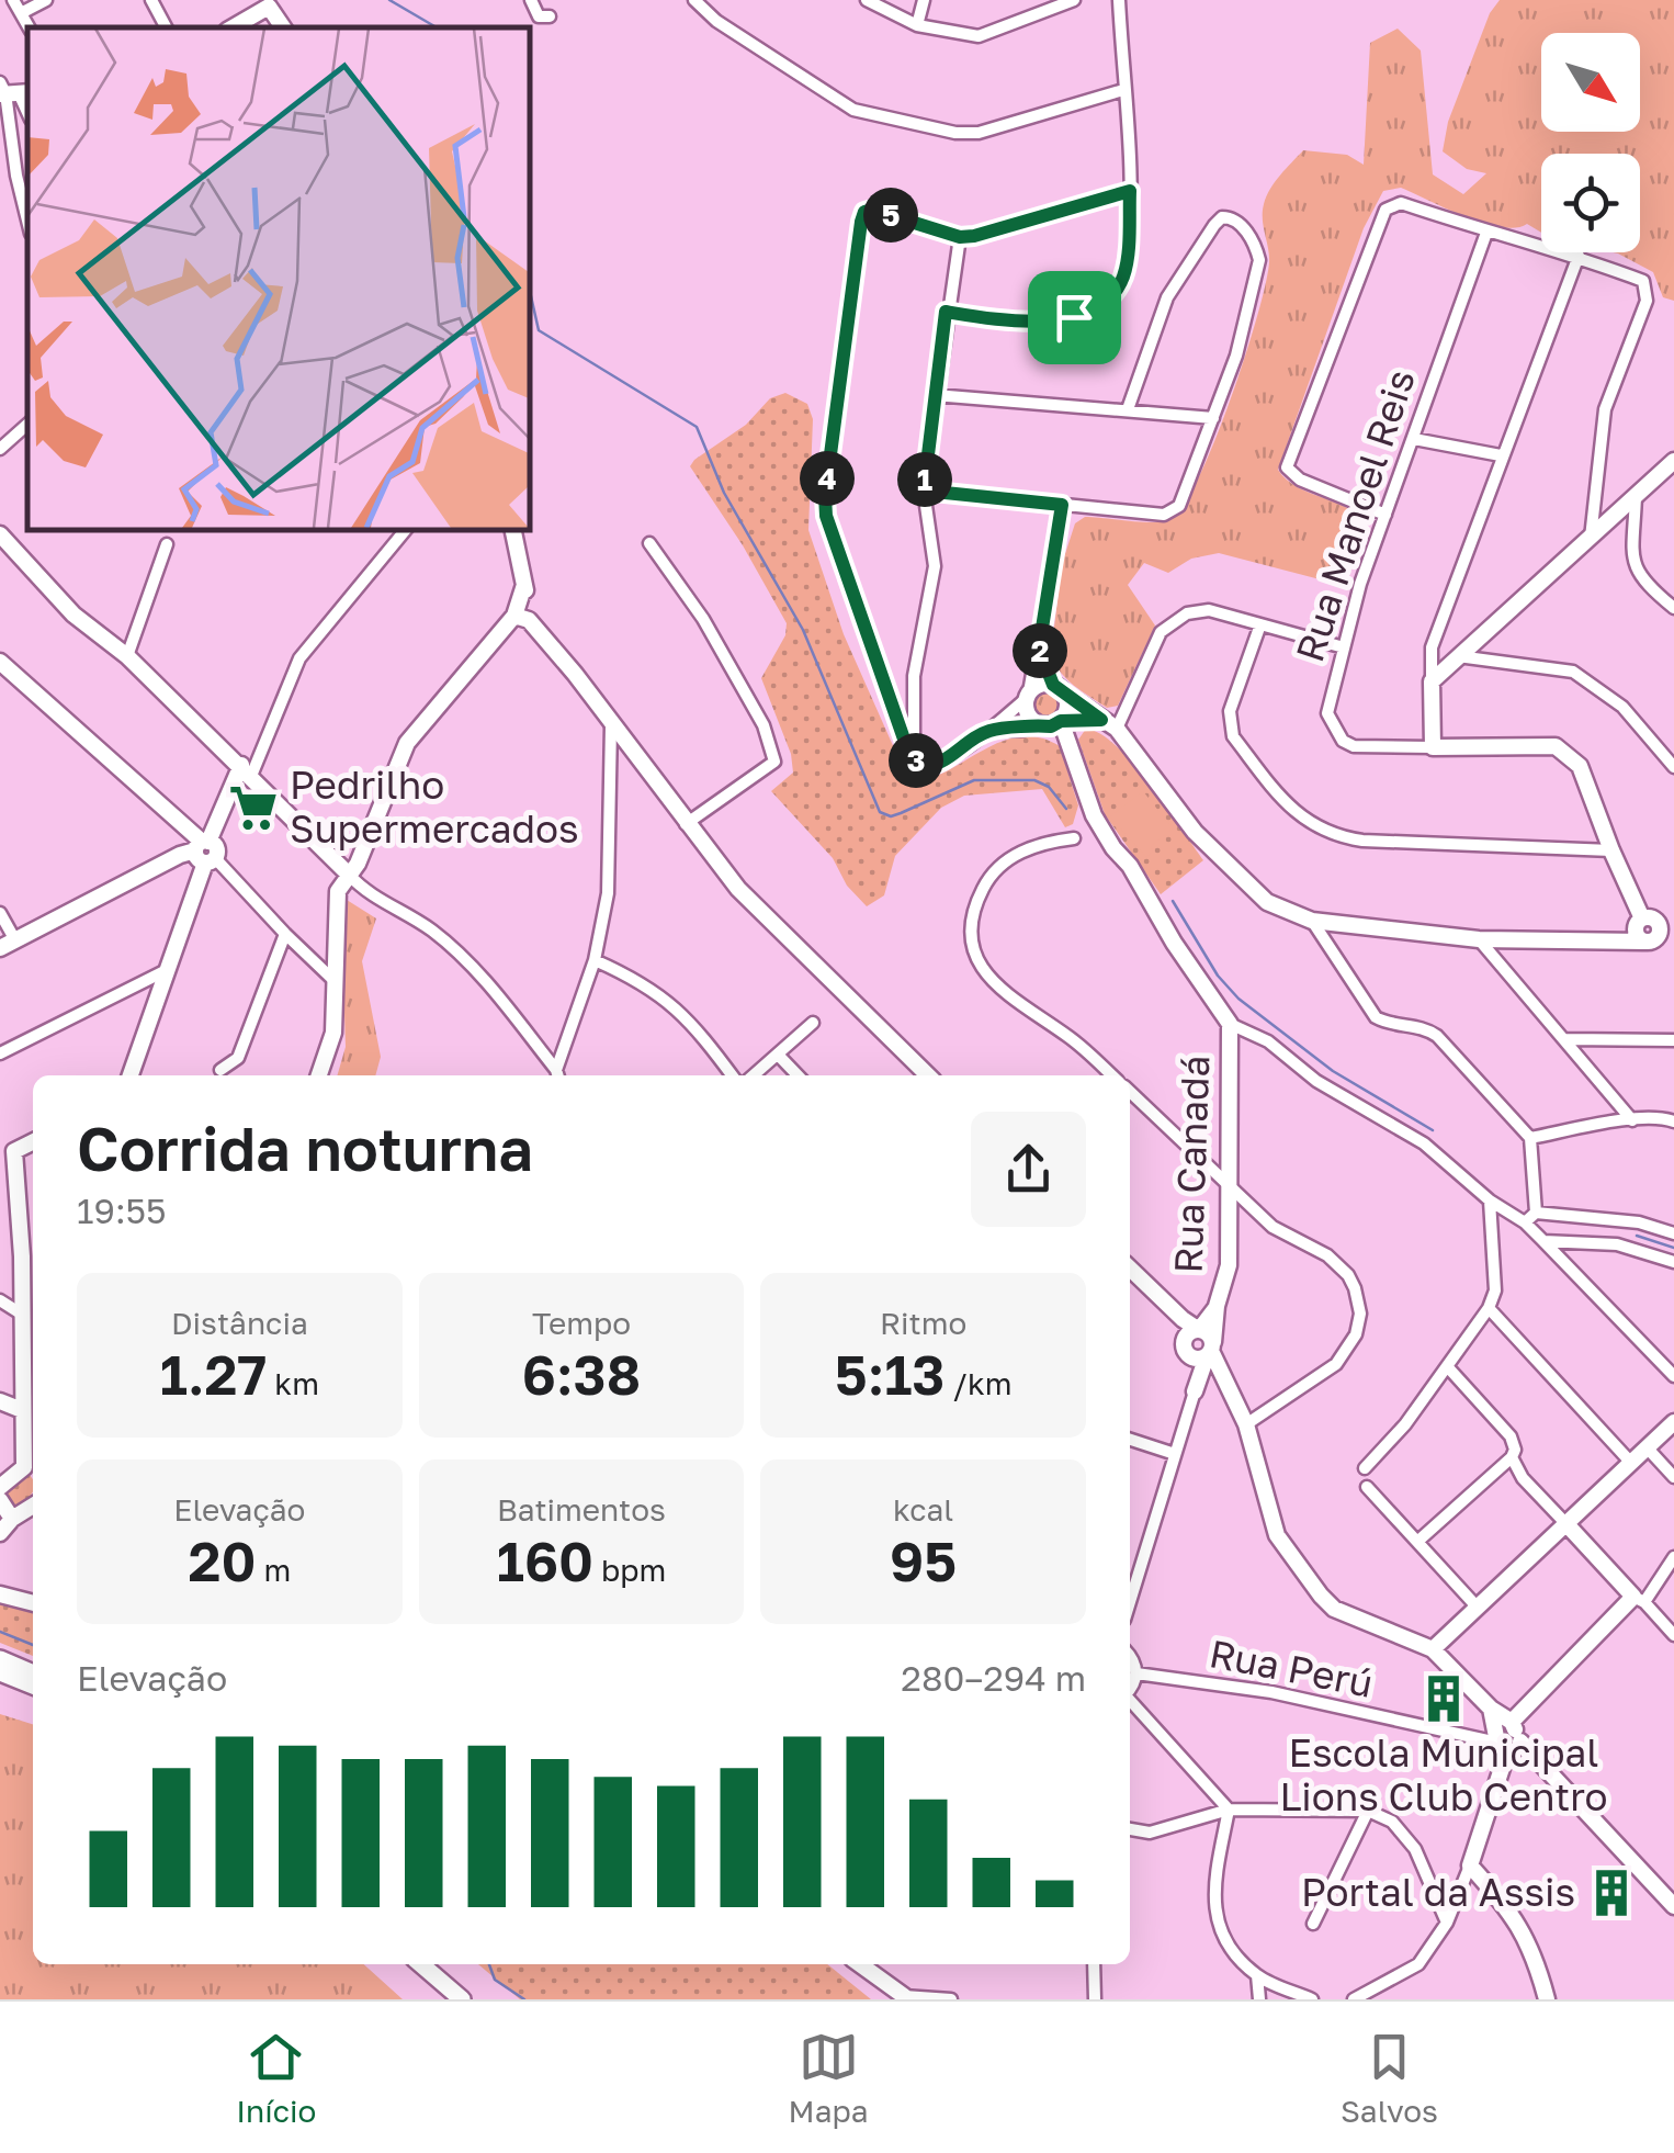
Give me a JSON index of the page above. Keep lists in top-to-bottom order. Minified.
{"streets":{"street":["Rua Manoel Reis","Rua Canadá","Rua Perú"]},"places":{"supermarket":["Pedrilho Supermercados"],"building":["Escola Municipal Lions Club Centro","Portal da Assis"]},"north":"bottom right","page":{"pins":["5","4","1","2","3"],"heading":["Corrida noturna","19:55"],"stats":[["Distância","1.27 km"],["Tempo","6:38"],["Ritmo","5:13 /km"],["Elevação","20 m"],["Batimentos","160 bpm"],["kcal","95"]],"chart":["Elevação","280–294 m"],"tabs":["Início","Mapa","Salvos"]}}
